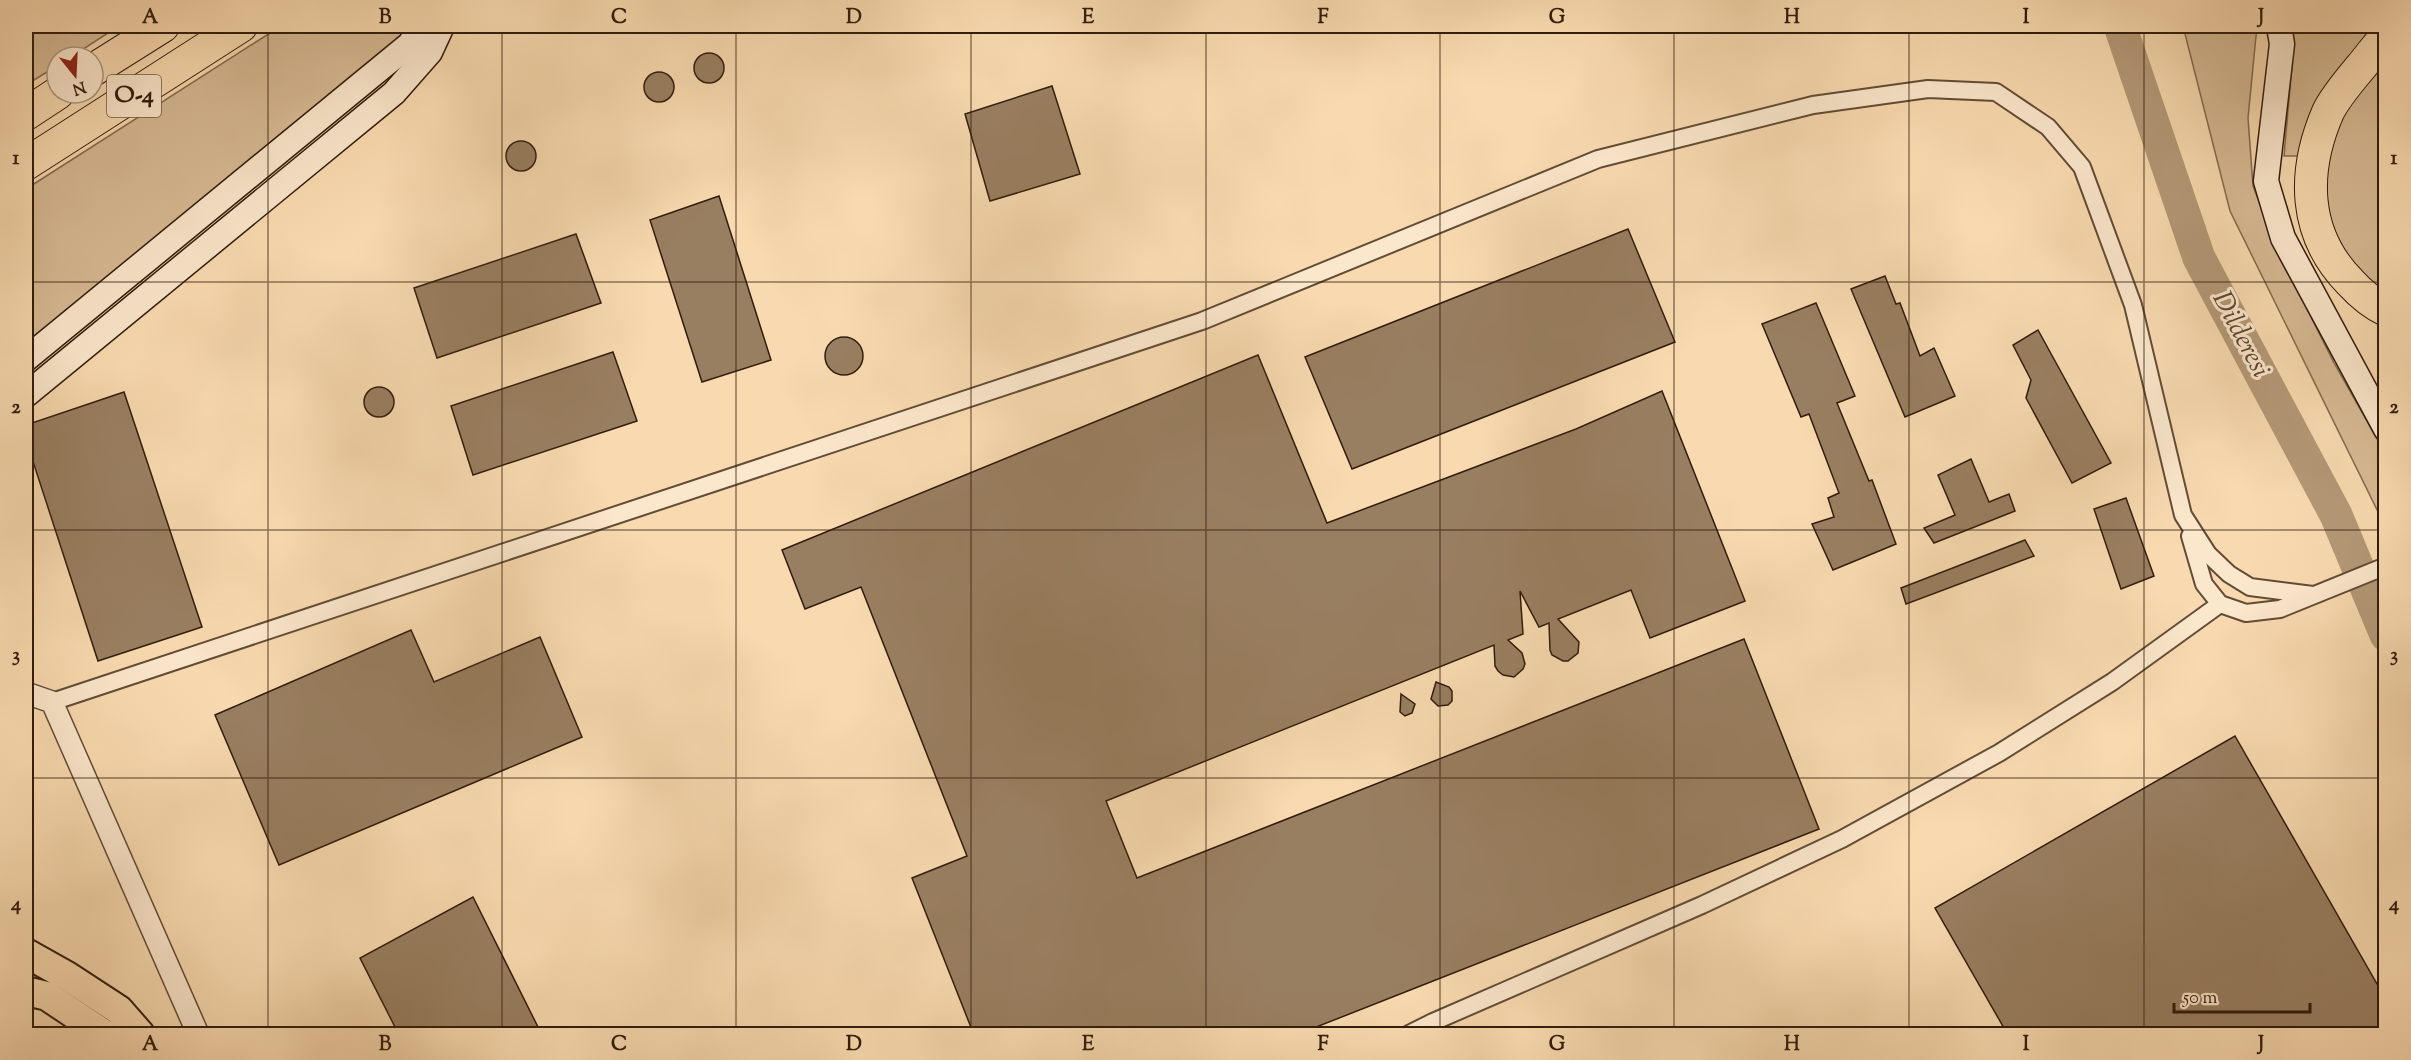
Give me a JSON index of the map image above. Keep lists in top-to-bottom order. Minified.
{"streets":{"highway":["O-4"]},"water":["Dilderesi"],"scale_bar":"50 m","north":"bottom","grid":{"columns":["A","B","C","D","E","F","G","H","I","J"],"rows":["1","2","3","4"]}}
